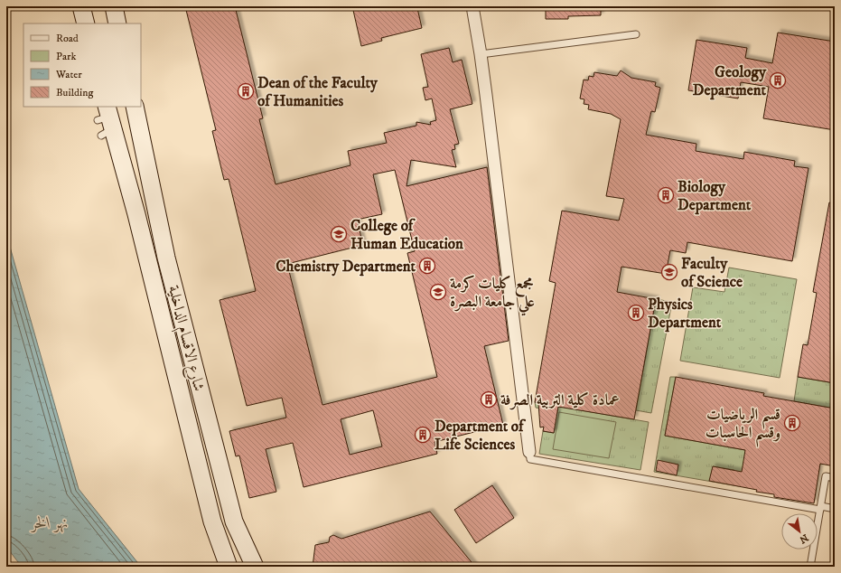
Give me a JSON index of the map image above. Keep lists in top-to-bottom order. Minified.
{"streets":{"street":["شارع الاقسام الداخلية"]},"water":["نهر الخر"],"places":{"building":["Geology Department","Dean of the Faculty of Humanities","Biology Department","Chemistry Department","Physics Department","عمادة كلية التربية الصرفة","قسم الرياضيات وقسم الحاسبات","Department of Life Sciences"],"school or university":["College of Human Education","Faculty of Science","مجمع كليات كرمة علي جامعة البصرة"]},"legend":["Road","Park","Water","Building"],"north":"bottom right"}
